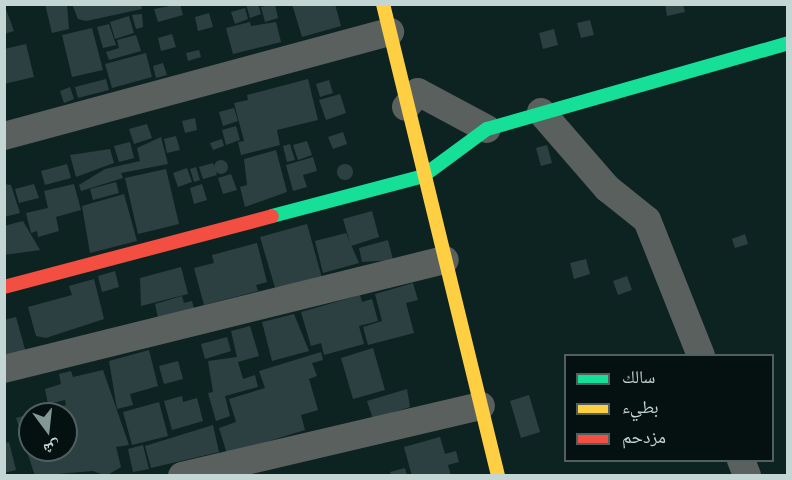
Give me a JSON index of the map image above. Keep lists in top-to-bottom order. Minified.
{"legend":["سالك","بطيء","مزدحم"],"north":"bottom"}
